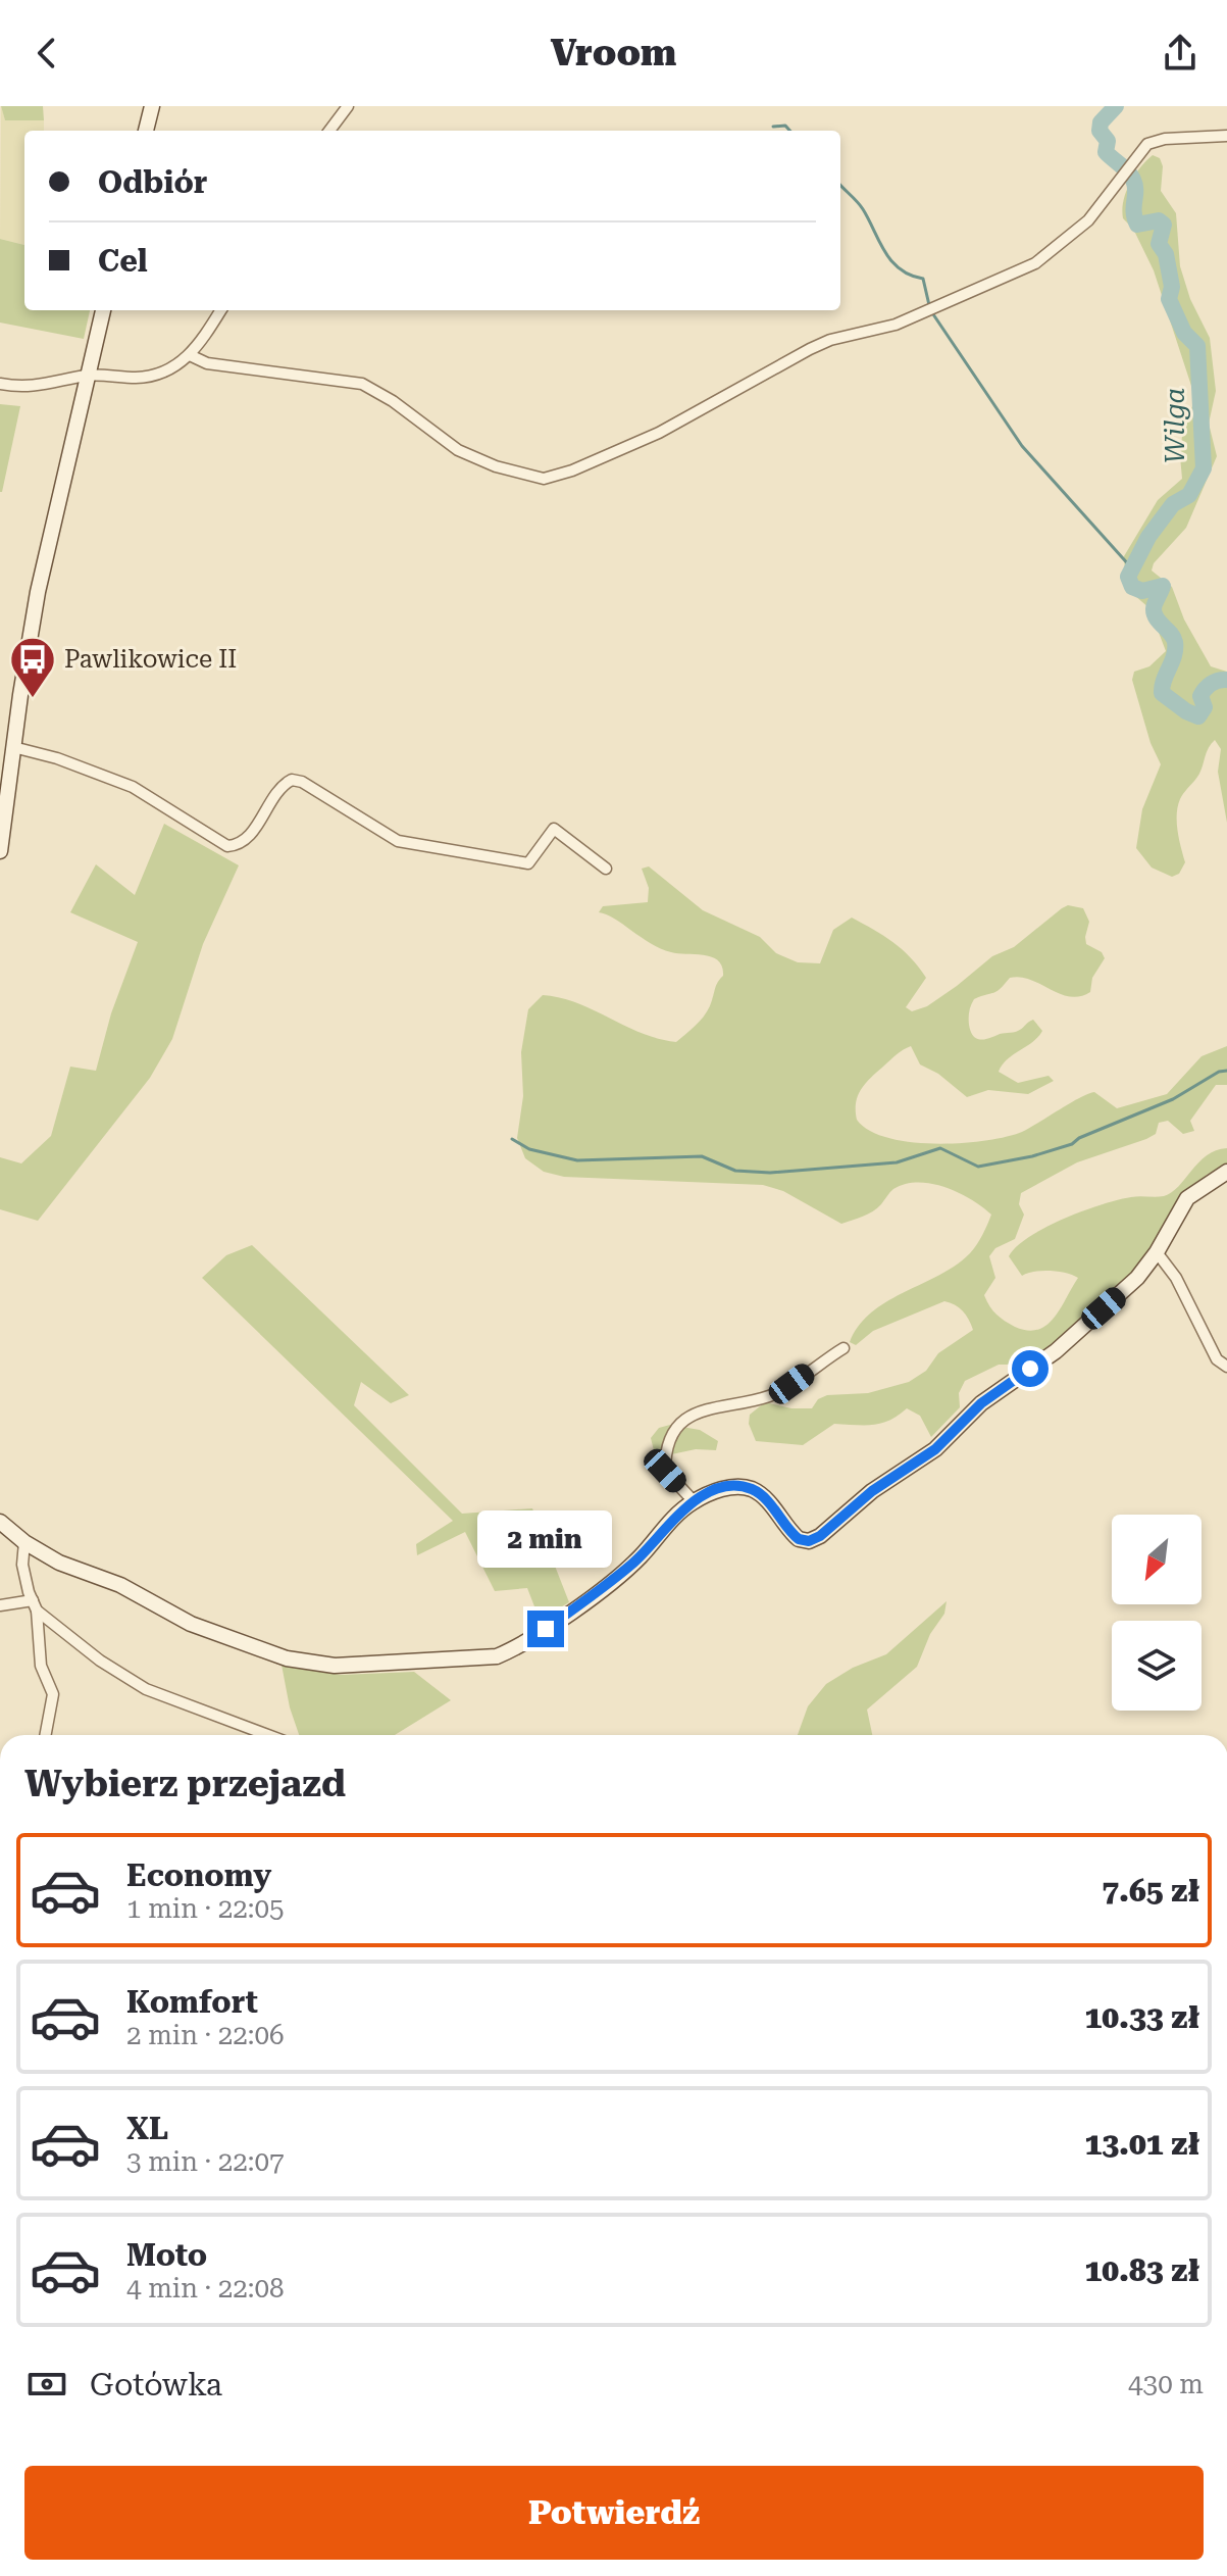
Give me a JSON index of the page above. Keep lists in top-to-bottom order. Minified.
{"water":["Wilga"],"places":{"bus stop":["Pawlikowice II"]},"north":"bottom left","page":{"header":"Vroom","banner":["Odbiór","Cel"],"bubble":"2 min","heading":"Wybierz przejazd","list":[{"name":"Economy","note":"1 min · 22:05","value":"7.65 zł"},{"name":"Komfort","note":"2 min · 22:06","value":"10.33 zł"},{"name":"XL","note":"3 min · 22:07","value":"13.01 zł"},{"name":"Moto","note":"4 min · 22:08","value":"10.83 zł"}],"pay":["Gotówka","430 m"],"buttons":"Potwierdź"}}
